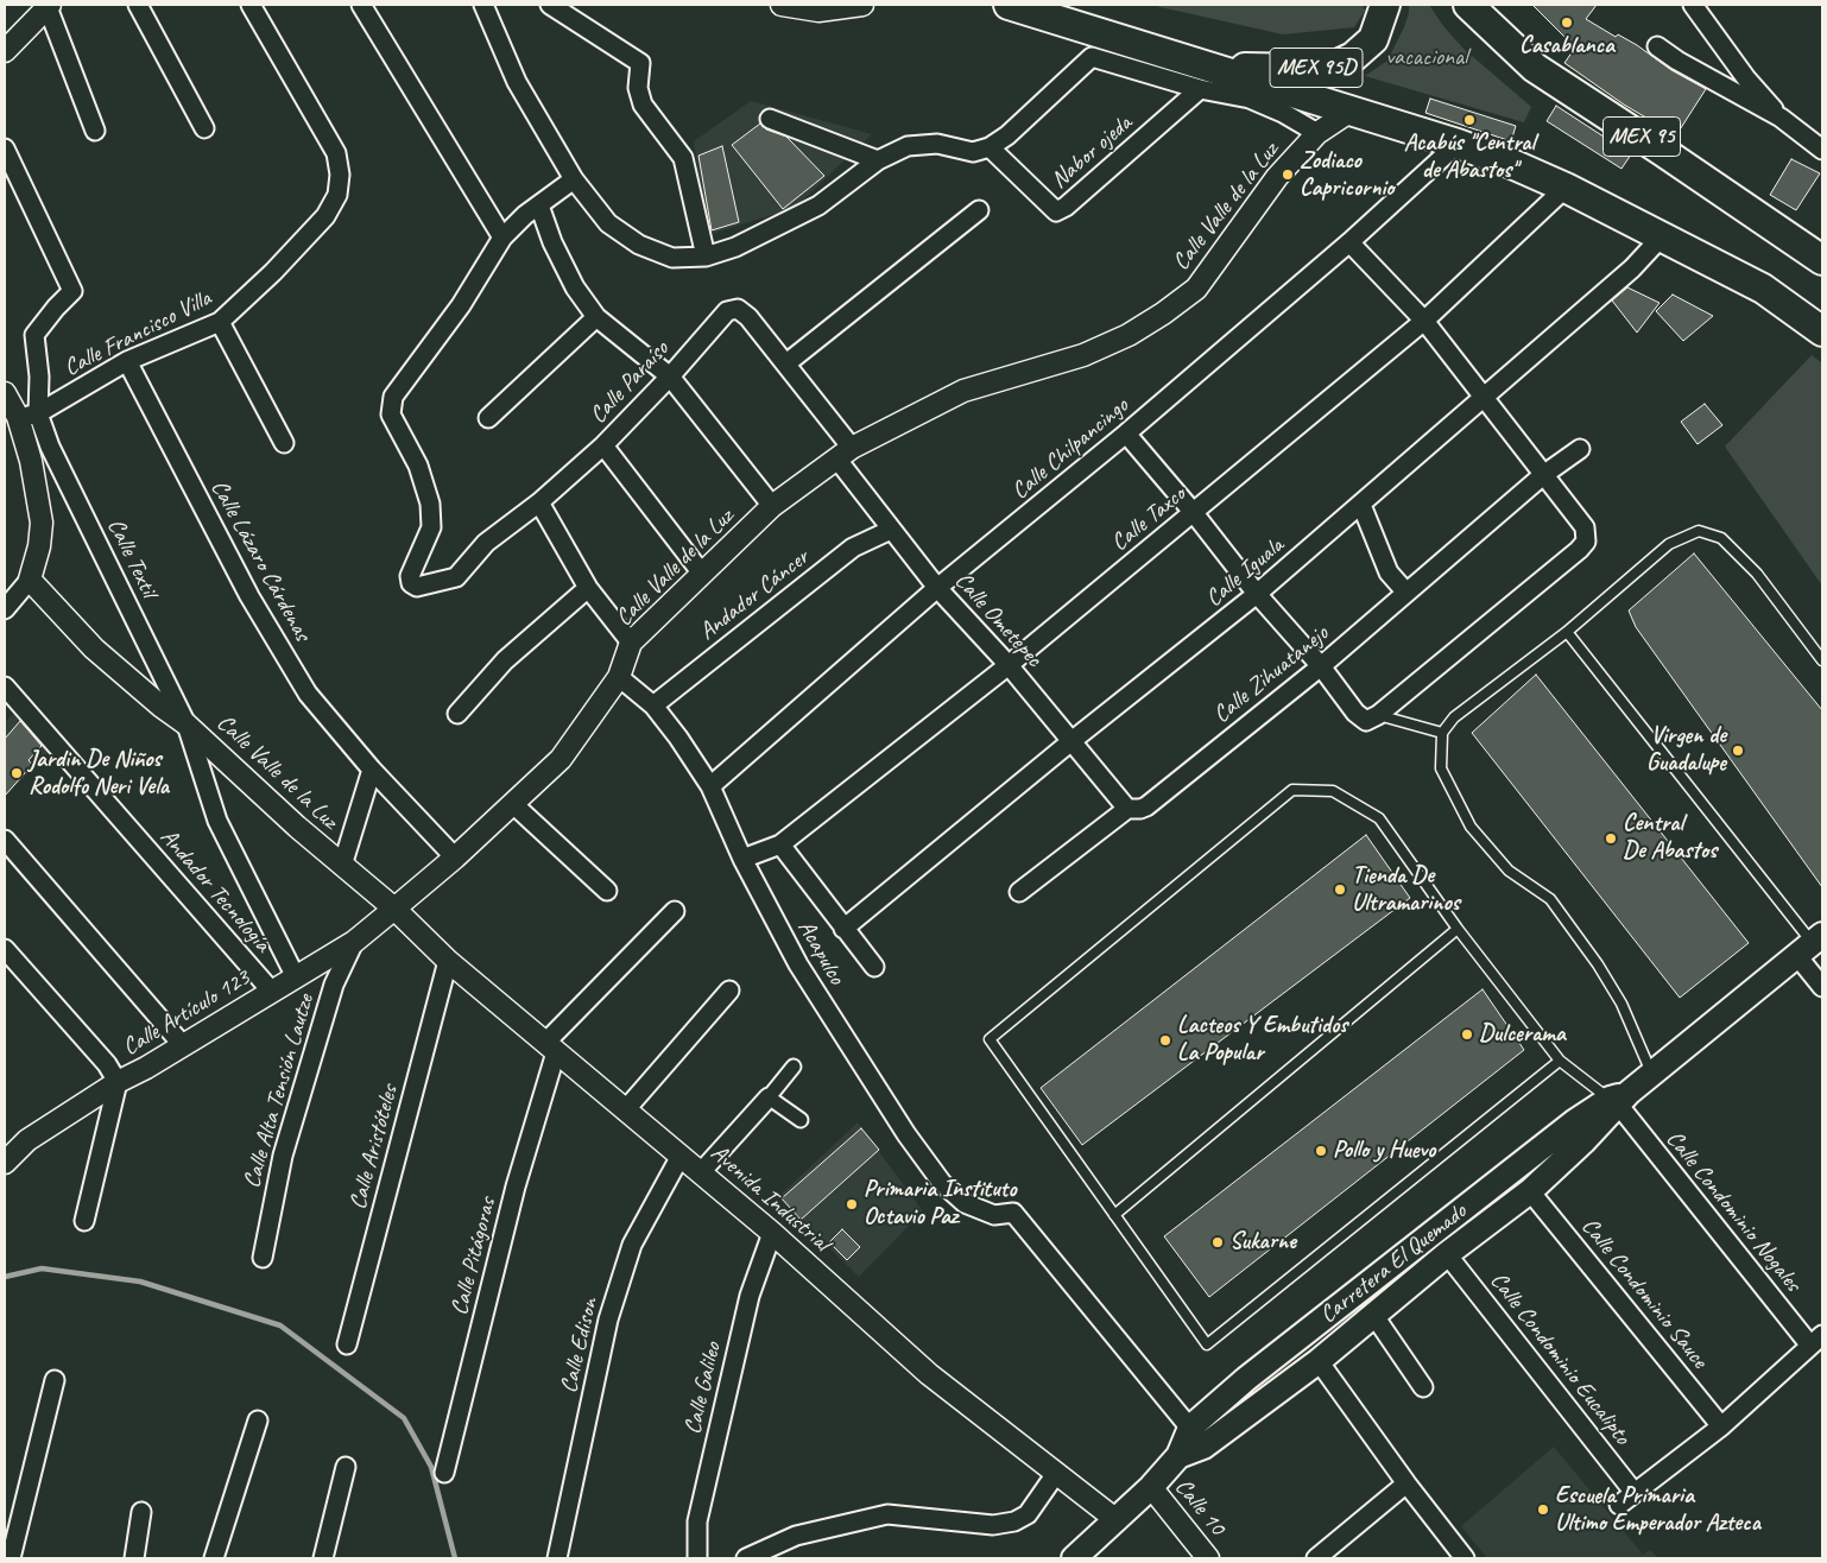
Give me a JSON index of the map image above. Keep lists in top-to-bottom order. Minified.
{"streets":{"highway":["MEX 95D","MEX 95"],"main road":["Carretera El Quemado"],"street":["Nabor ojeda","Calle Valle de la Luz","Calle Francisco Villa","Calle Paraíso","Calle Chilpancingo","Calle Taxco","Calle Textil","Calle Lázaro Cárdenas","Calle Iguala","Andador Cáncer","Calle Ometepec","Calle Zihuatanejo","Andador Tecnología","Acapulco","Calle Artículo 123","Calle Alta Tensión Lautze","Calle Aristóteles","Avenida Industrial","Calle Condominio Nogales","Calle Pitágoras","Calle Condominio Sauce","Calle Edison","Calle Condominio Eucalipto","Calle Galileo","Calle 10"]},"crossings":[["MEX 95D","Nabor ojeda"],["Calle Valle de la Luz","Calle Paraíso"],["Calle Valle de la Luz","Calle Textil"],["Calle Valle de la Luz","Calle Lázaro Cárdenas"],["Calle Valle de la Luz","Calle Ometepec"],["Calle Valle de la Luz","Acapulco"],["Calle Valle de la Luz","Calle Artículo 123"],["Calle Valle de la Luz","Avenida Industrial"],["Calle Francisco Villa","Calle Textil"],["Calle Francisco Villa","Calle Lázaro Cárdenas"],["Calle Paraíso","Calle Ometepec"],["Calle Chilpancingo","Calle Ometepec"],["Calle Chilpancingo","Acapulco"],["Calle Taxco","Calle Ometepec"],["Calle Taxco","Acapulco"],["Calle Textil","Calle Artículo 123"],["Calle Iguala","Calle Ometepec"],["Andador Cáncer","Calle Ometepec"],["Andador Cáncer","Acapulco"],["Calle Ometepec","Calle Zihuatanejo"],["Andador Tecnología","Calle Artículo 123"],["Acapulco","Carretera El Quemado"],["Calle Artículo 123","Calle Alta Tensión Lautze"],["Calle Artículo 123","Avenida Industrial"],["Calle Aristóteles","Avenida Industrial"],["Avenida Industrial","Calle Pitágoras"],["Avenida Industrial","Carretera El Quemado"],["Avenida Industrial","Calle Edison"],["Avenida Industrial","Calle Galileo"],["Calle Condominio Nogales","Carretera El Quemado"],["Carretera El Quemado","Calle Condominio Sauce"],["Carretera El Quemado","Calle Condominio Eucalipto"],["Carretera El Quemado","Calle 10"]],"parks":["vacacional"],"places":["Casablanca","Acabús \"Central de Abastos\"","Zodiaco Capricornio","Virgen de Guadalupe","Jardin De Niños Rodolfo Neri Vela","Central De Abastos","Tienda De Ultramarinos","Dulcerama","Lacteos Y Embutidos La Popular","Pollo y Huevo","Primaria Instituto Octavio Paz","Sukarne","Escuela Primaria Ultimo Emperador Azteca"]}
